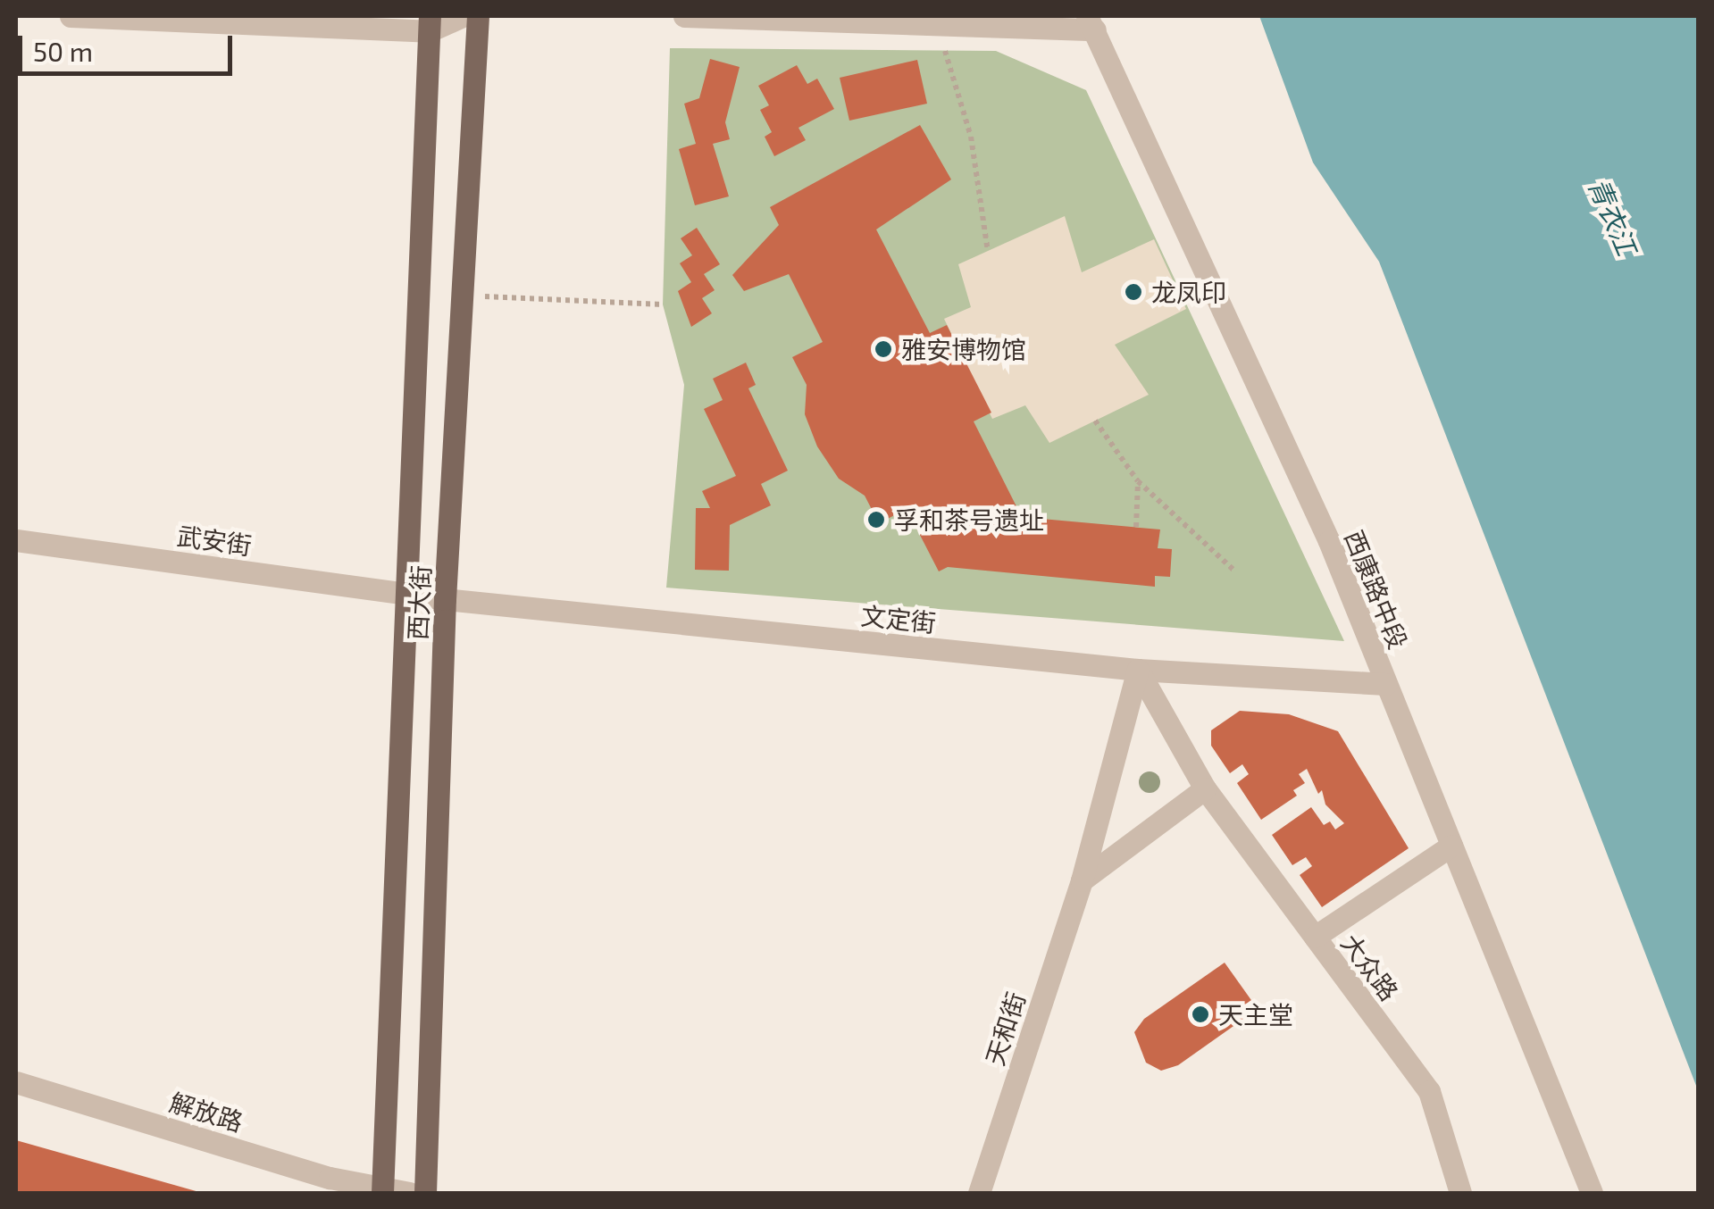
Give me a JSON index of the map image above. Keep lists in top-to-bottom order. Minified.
{"streets":{"main road":["西大街"],"street":["武安街","西康路中段","文定街","大众路","天和街","解放路"]},"crossings":[["武安街","西大街"],["武安街","文定街"],["西康路中段","文定街"],["西大街","文定街"],["西大街","解放路"],["文定街","大众路"],["文定街","天和街"],["大众路","天和街"]],"water":["青衣江"],"places":["龙凤印","雅安博物馆","孚和茶号遗址","天主堂"],"scale_bar":"50 m"}
